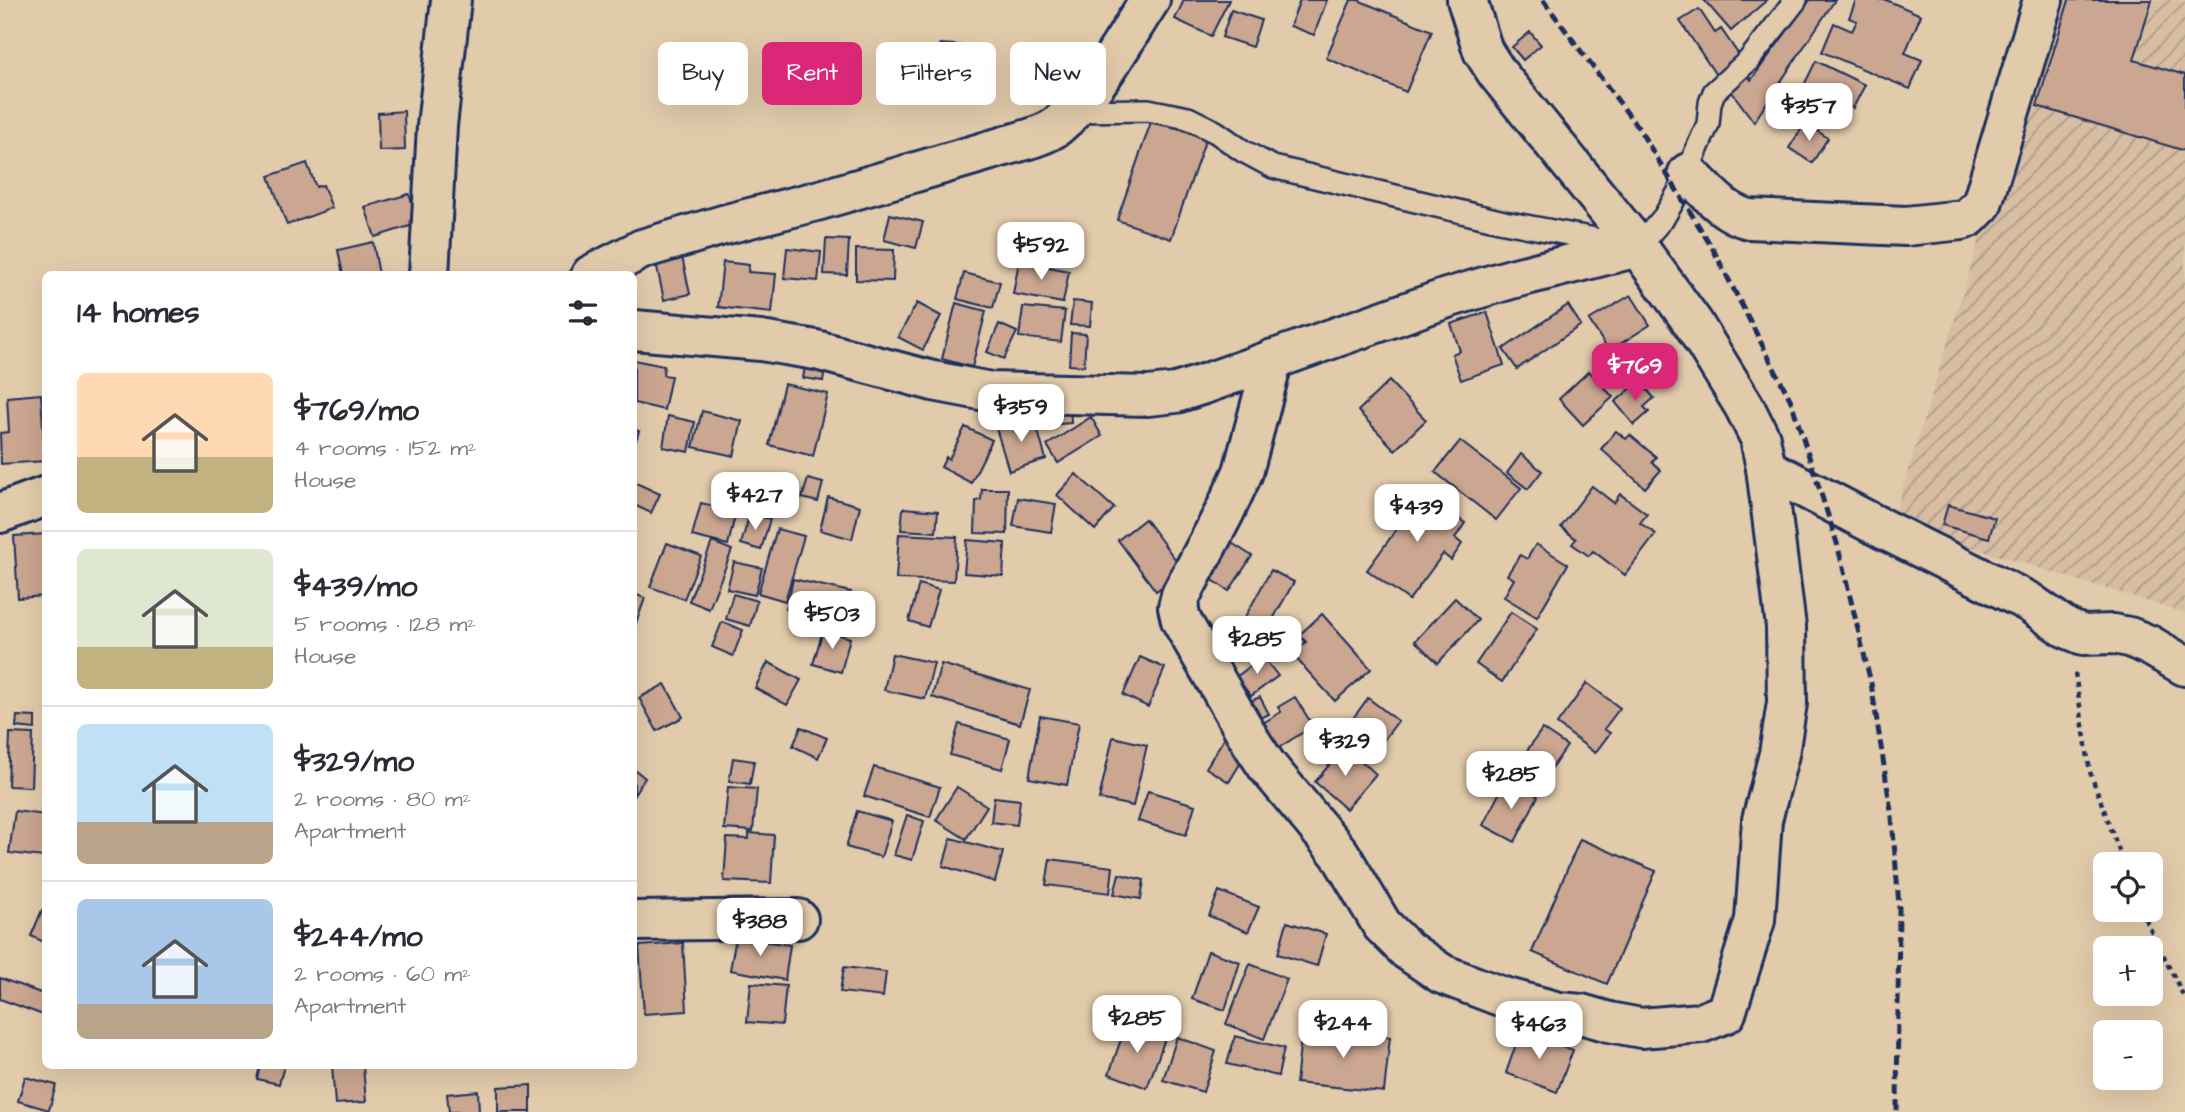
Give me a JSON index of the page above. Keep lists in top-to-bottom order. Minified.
{"page":{"chip":["Buy","Rent","Filters","New"],"price":["$357","$592","$769","$359","$427","$439","$503","$285","$329","$285","$388","$285","$244","$463"],"heading":"14 homes","list":[{"name":"$769/mo","note":"4 rooms · 152 m² · House"},{"name":"$439/mo","note":"5 rooms · 128 m² · House"},{"name":"$329/mo","note":"2 rooms · 80 m² · Apartment"},{"name":"$244/mo","note":"2 rooms · 60 m² · Apartment"}],"map_buttons":["+","−"]}}
